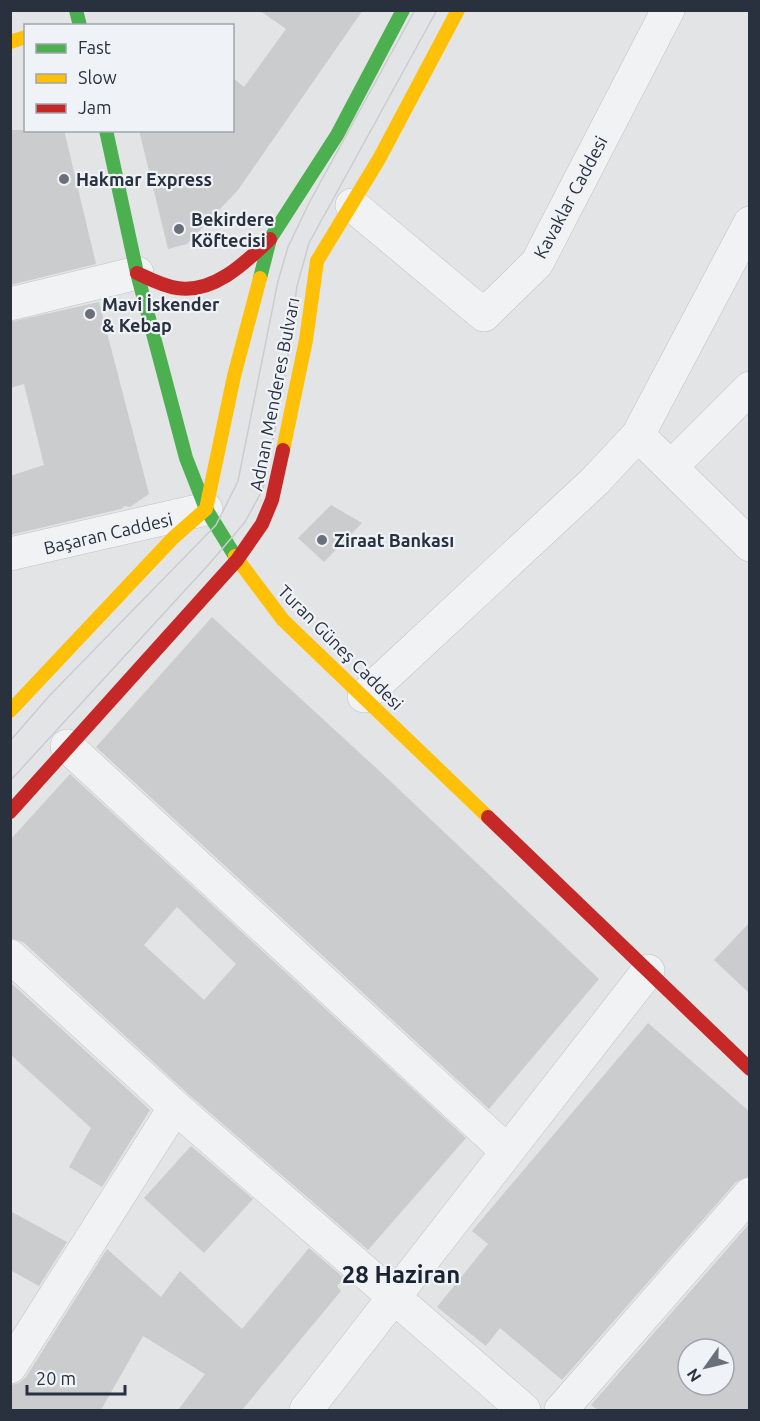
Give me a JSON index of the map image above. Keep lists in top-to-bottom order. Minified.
{"streets":{"main road":["Adnan Menderes Bulvarı","Turan Güneş Caddesi"],"street":["Kavaklar Caddesi","Başaran Caddesi"]},"crossings":[["Kavaklar Caddesi","Adnan Menderes Bulvarı"],["Adnan Menderes Bulvarı","Başaran Caddesi"],["Adnan Menderes Bulvarı","Turan Güneş Caddesi"],["Başaran Caddesi","Turan Güneş Caddesi"]],"districts":["28 Haziran"],"places":["Hakmar Express","Bekirdere Köftecisi","Mavi İskender & Kebap","Ziraat Bankası"],"legend":["Fast","Slow","Jam"],"scale_bar":"20 m","north":"bottom left"}
